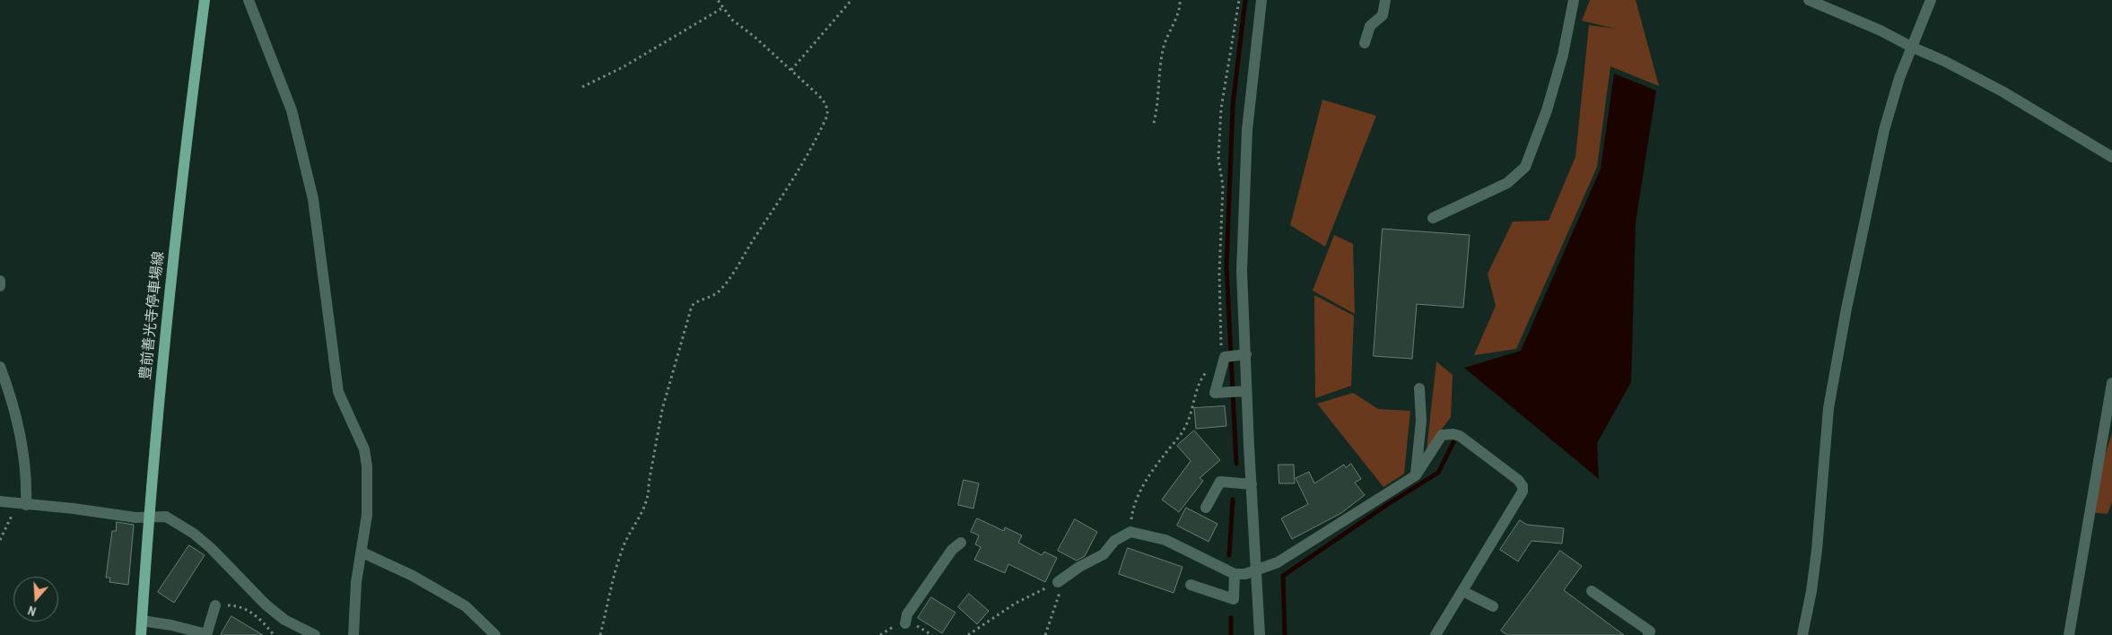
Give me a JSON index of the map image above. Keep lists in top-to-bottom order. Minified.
{"streets":{"main road":["豊前善光寺停車場線"]},"north":"bottom"}
